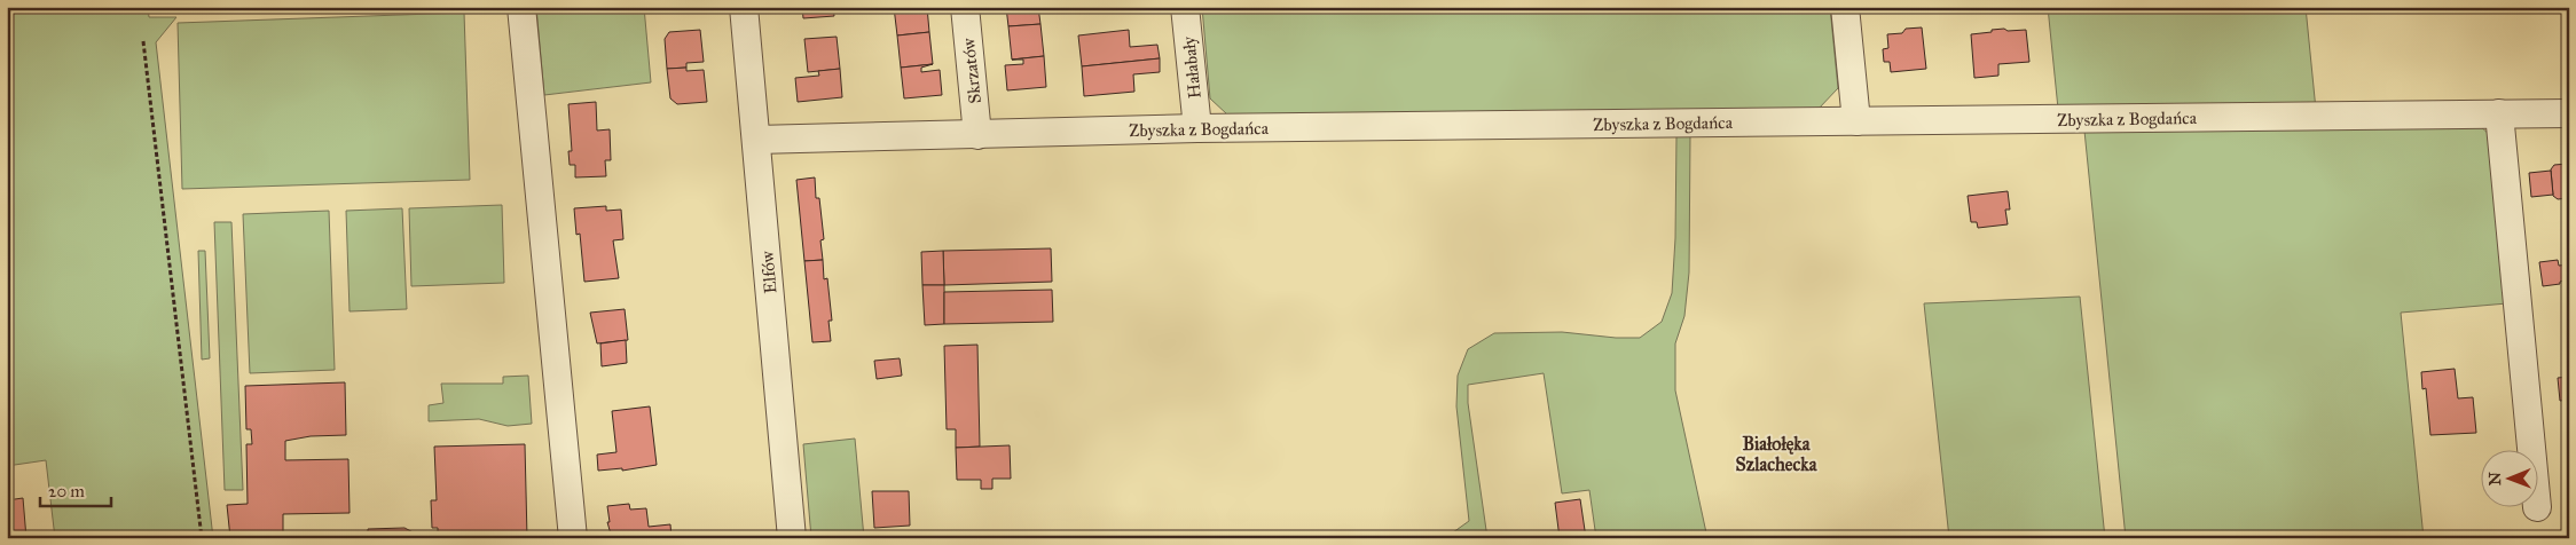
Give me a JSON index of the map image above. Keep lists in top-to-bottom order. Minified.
{"streets":{"street":["Hałabały","Skrzatów","Zbyszka z Bogdańca","Elfów"]},"crossings":[["Hałabały","Zbyszka z Bogdańca"],["Skrzatów","Zbyszka z Bogdańca"],["Zbyszka z Bogdańca","Elfów"]],"districts":["Białołęka Szlachecka"],"scale_bar":"20 m","north":"left"}
